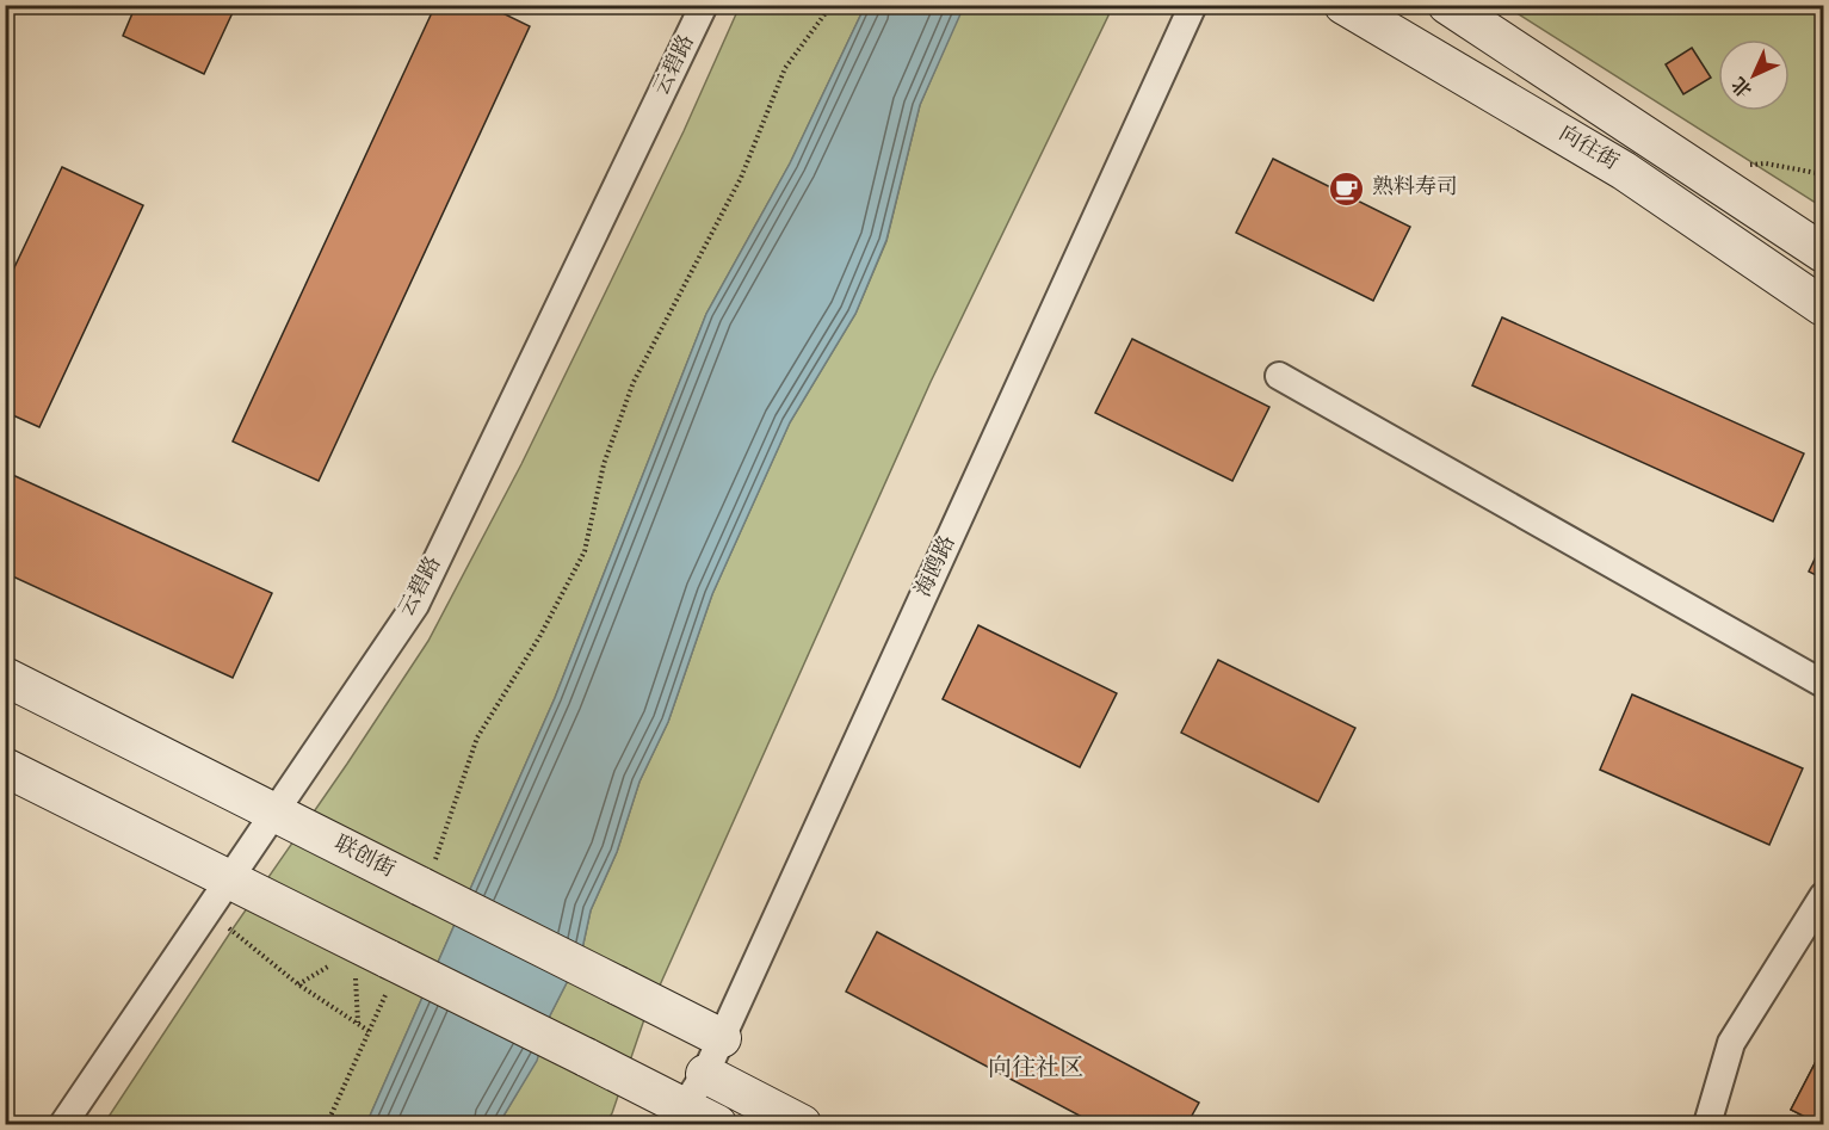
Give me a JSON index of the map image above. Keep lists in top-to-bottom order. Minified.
{"streets":{"street":["云碧路","向往街","海鸥路","联创街"]},"crossings":[["云碧路","联创街"],["海鸥路","联创街"]],"districts":["向往社区"],"places":{"cafe":["熟料寿司"]},"north":"bottom left"}
